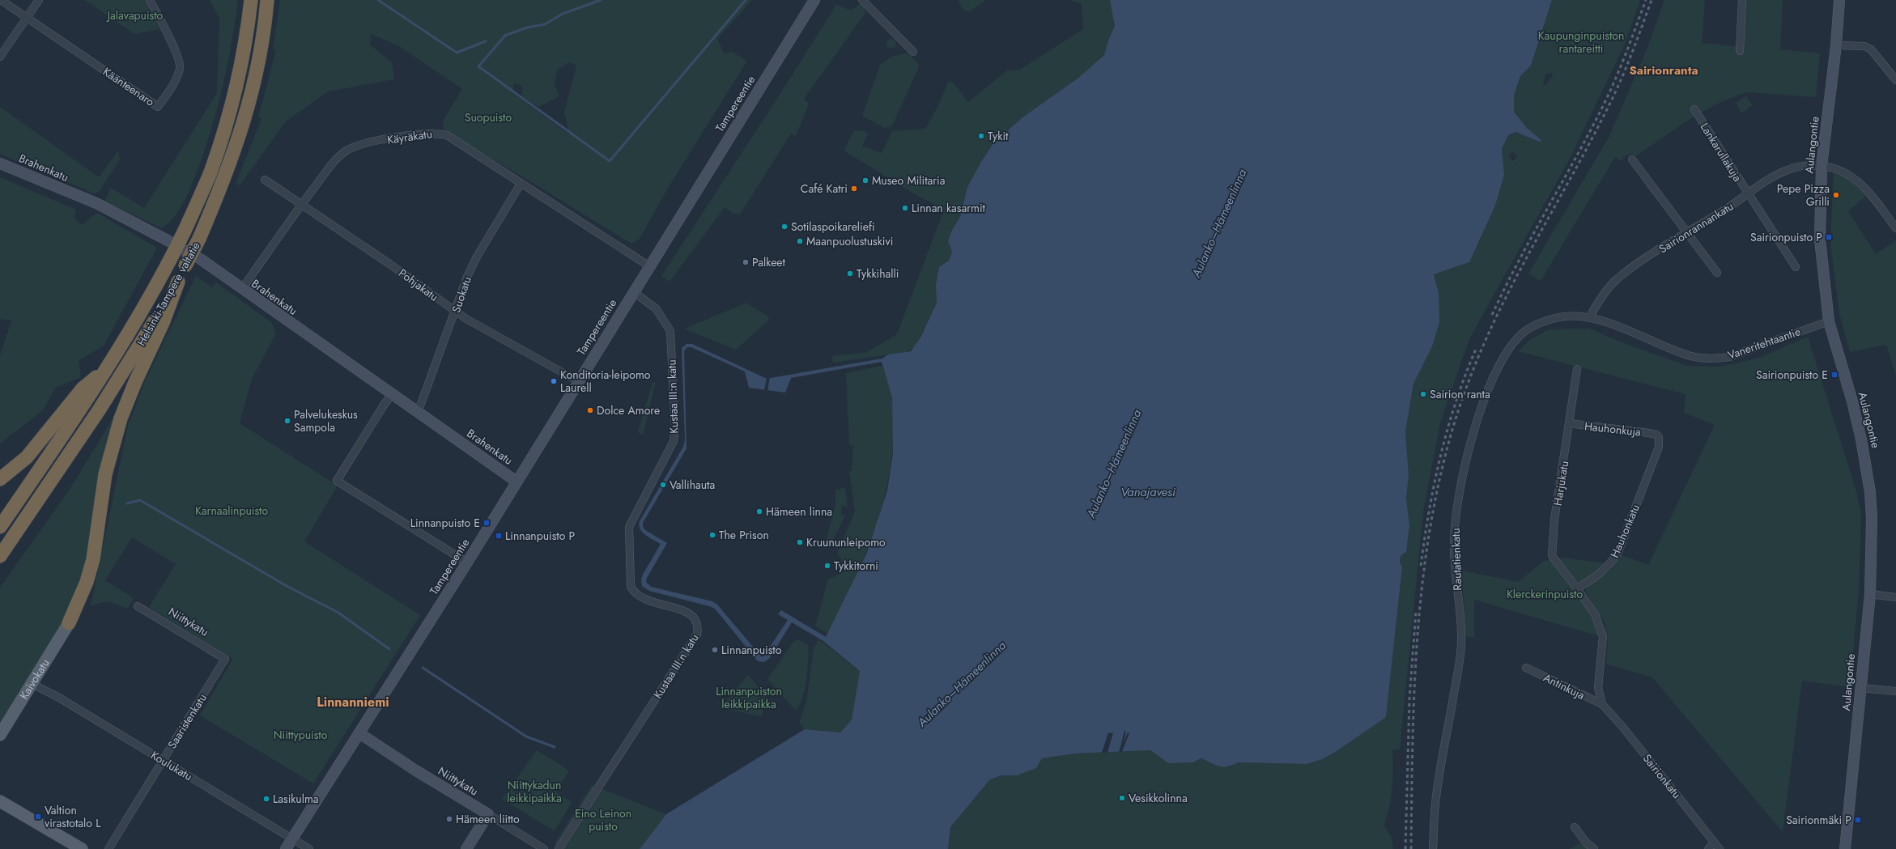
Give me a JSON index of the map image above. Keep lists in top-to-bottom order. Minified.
{"streets":{"highway":["Helsinki-Tampere valtatie"],"main road":["Tampereentie","Aulangontie","Brahenkatu","Niittykatu","Kaivokatu"],"street":["Käänteenaro","Käyräkatu","Lankarullakuja","Sairionrannankatu","Pohjakatu","Suokatu","Vaneritehtaantie","Kustaa III:n katu","Hauhonkuja","Harjukatu","Hauhonkatu","Rautatienkatu","Antinkuja","Saaristenkatu","Koulukatu","Sairionkatu"]},"crossings":[["Tampereentie","Käyräkatu"],["Tampereentie","Brahenkatu"],["Tampereentie","Pohjakatu"],["Tampereentie","Kustaa III:n katu"],["Tampereentie","Niittykatu"],["Tampereentie","Koulukatu"],["Käyräkatu","Brahenkatu"],["Käyräkatu","Pohjakatu"],["Käyräkatu","Suokatu"],["Aulangontie","Sairionrannankatu"],["Aulangontie","Vaneritehtaantie"],["Lankarullakuja","Sairionrannankatu"],["Brahenkatu","Suokatu"],["Sairionrannankatu","Vaneritehtaantie"],["Sairionrannankatu","Rautatienkatu"],["Pohjakatu","Suokatu"],["Vaneritehtaantie","Rautatienkatu"],["Hauhonkuja","Harjukatu"],["Hauhonkuja","Hauhonkatu"],["Harjukatu","Hauhonkatu"],["Niittykatu","Saaristenkatu"],["Kaivokatu","Koulukatu"],["Antinkuja","Sairionkatu"],["Saaristenkatu","Koulukatu"]],"districts":["Sairionranta","Linnanniemi"],"water":["Aulanko–Hämeenlinna","Vanajavesi"],"parks":["Jalavapuisto","Kaupunginpuiston rantareitti","Suopuisto","Karnaalinpuisto","Klerckerinpuisto","Linnanpuiston leikkipaikka","Niittypuisto","Niittykadun leikkipaikka","Eino Leinon puisto"],"places":{"other":["Tykit","Museo Militaria","Café Katri","Pepe Pizza Grilli","Linnan kasarmit","Sotilaspoikareliefi","Maanpuolustuskivi","Palkeet","Tykkihalli","Konditoria-leipomo Laurell","Sairion ranta","Dolce Amore","Palvelukeskus Sampola","Vallihauta","Hämeen linna","The Prison","Kruununleipomo","Tykkitorni","Linnanpuisto","Vesikkolinna","Lasikulma","Hämeen liitto"],"transit":["Sairionpuisto P","Sairionpuisto E","Linnanpuisto E","Linnanpuisto P","Valtion virastotalo L","Sairionmäki P"]}}
